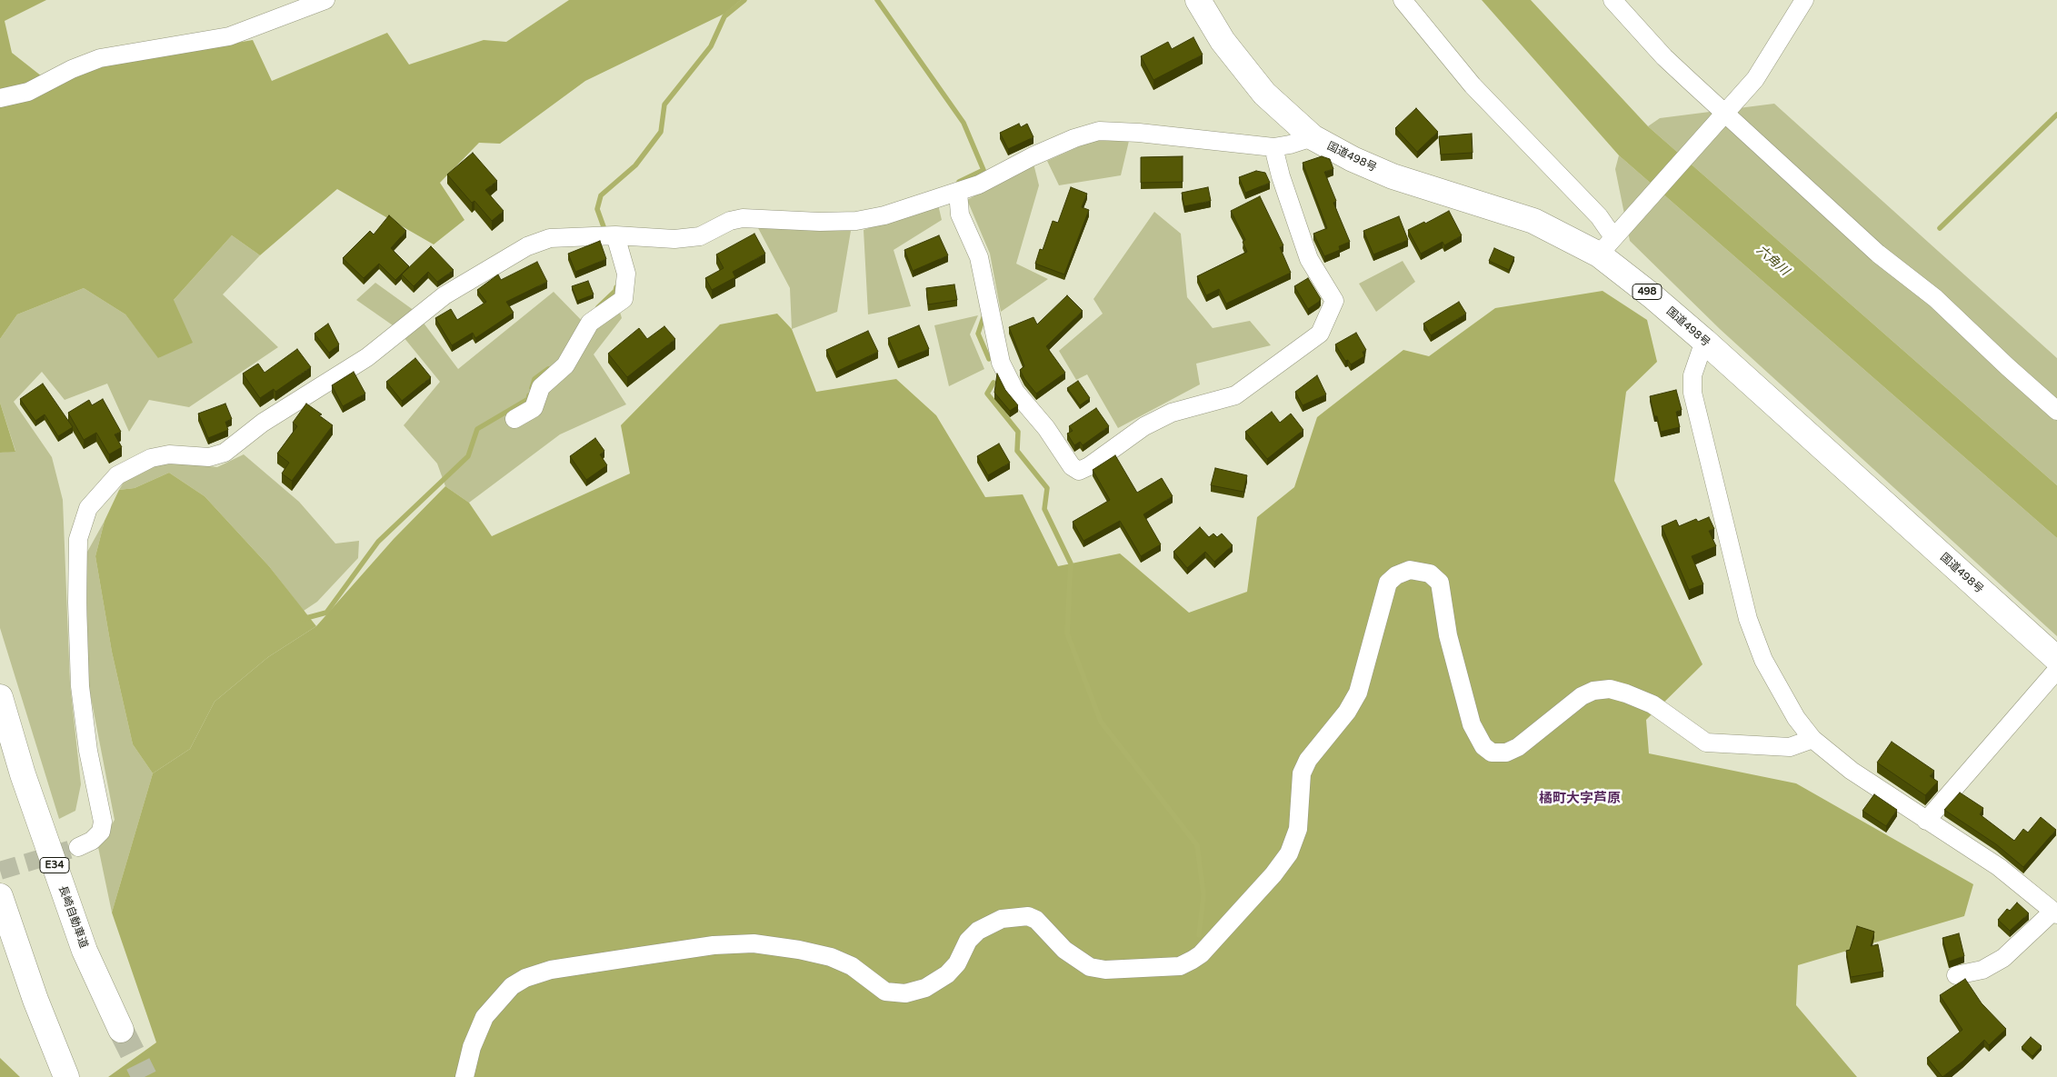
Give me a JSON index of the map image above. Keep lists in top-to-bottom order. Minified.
{"streets":{"highway":["国道498号","498","E34","長崎自動車道"]},"districts":["橘町大字芦原"],"water":["六角川"]}
